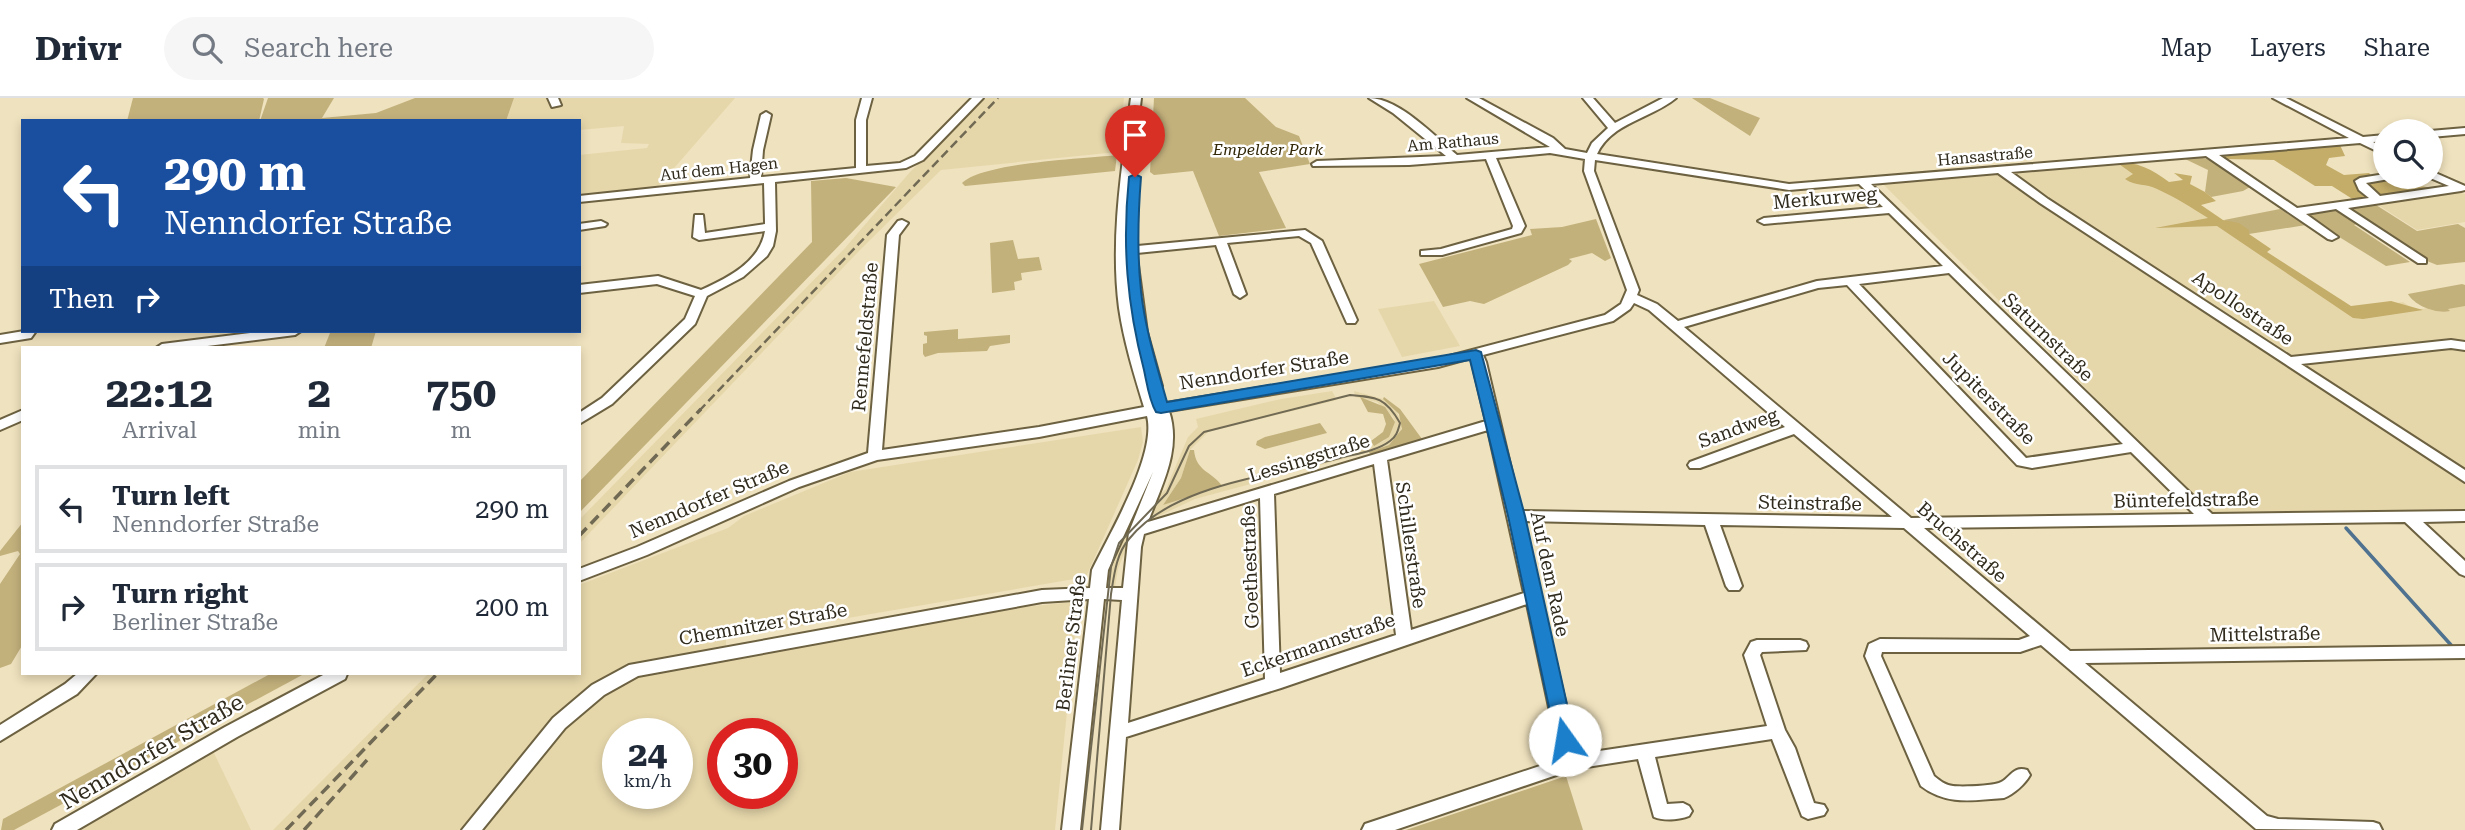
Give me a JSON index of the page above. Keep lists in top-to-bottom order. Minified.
{"streets":{"street":["Am Rathaus","Hansastraße","Auf dem Hagen","Merkurweg","Apollostraße","Rennefeldstraße","Saturnstraße","Nenndorfer Straße","Jupiterstraße","Sandweg","Lessingstraße","Büntefeldstraße","Steinstraße","Bruchstraße","Schillerstraße","Goethestraße","Auf dem Rade","Chemnitzer Straße","Mittelstraße","Berliner Straße","Eckermannstraße"]},"crossings":[["Am Rathaus","Hansastraße"],["Hansastraße","Apollostraße"],["Hansastraße","Saturnstraße"],["Merkurweg","Saturnstraße"],["Rennefeldstraße","Nenndorfer Straße"],["Saturnstraße","Jupiterstraße"],["Saturnstraße","Büntefeldstraße"],["Nenndorfer Straße","Bruchstraße"],["Nenndorfer Straße","Auf dem Rade"],["Nenndorfer Straße","Berliner Straße"],["Sandweg","Bruchstraße"],["Lessingstraße","Schillerstraße"],["Lessingstraße","Goethestraße"],["Lessingstraße","Auf dem Rade"],["Lessingstraße","Berliner Straße"],["Büntefeldstraße","Steinstraße"],["Büntefeldstraße","Bruchstraße"],["Steinstraße","Bruchstraße"],["Steinstraße","Auf dem Rade"],["Bruchstraße","Mittelstraße"],["Schillerstraße","Eckermannstraße"],["Goethestraße","Eckermannstraße"],["Auf dem Rade","Eckermannstraße"],["Chemnitzer Straße","Berliner Straße"],["Berliner Straße","Eckermannstraße"]],"parks":["Empelder Park"],"page":{"header":"Drivr","search":"Search here","nav":["Map","Layers","Share"],"turn":["290 m","Nenndorfer Straße"],"then":"Then","eta":["22:12","Arrival","2","min","750","m"],"list":[{"name":"Turn left","note":"Nenndorfer Straße","value":"290 m"},{"name":"Turn right","note":"Berliner Straße","value":"200 m"}],"speed":"24 km/h","limit":"30"}}
